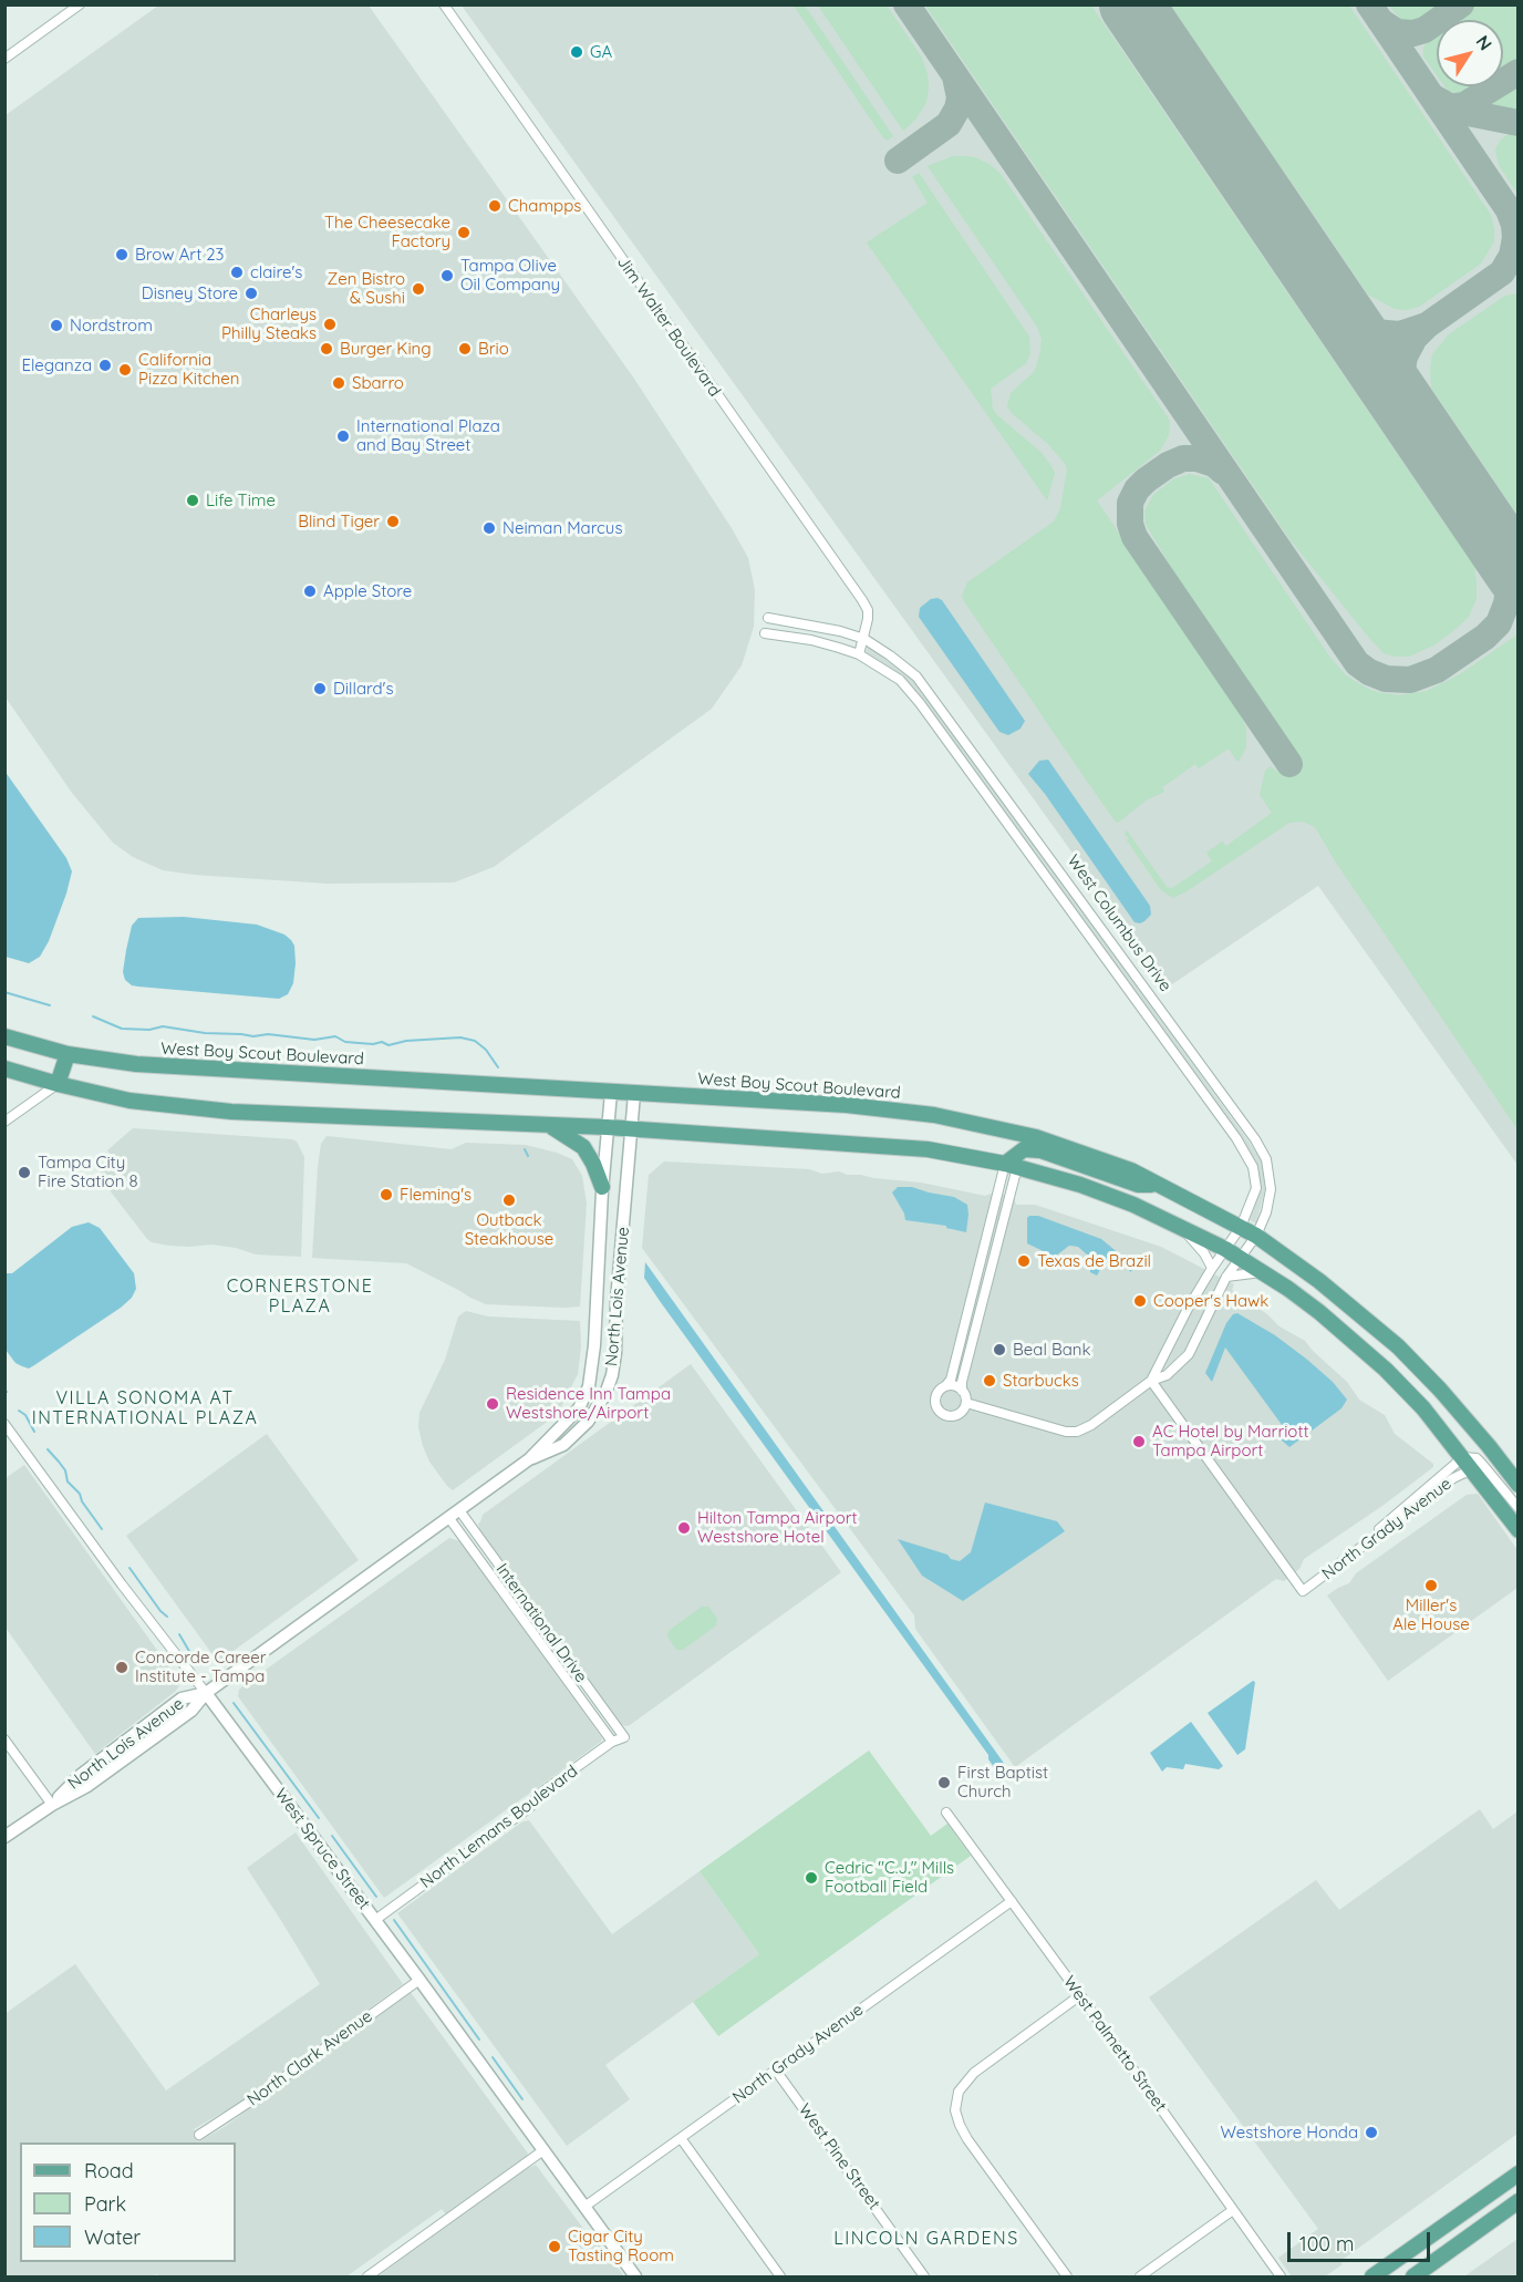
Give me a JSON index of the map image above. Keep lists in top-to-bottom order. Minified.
{"streets":{"main road":["West Boy Scout Boulevard"],"street":["Jim Walter Boulevard","West Columbus Drive","North Lois Avenue","North Grady Avenue","International Drive","North Lemans Boulevard","West Spruce Street","West Palmetto Street","North Clark Avenue","West Pine Street"]},"crossings":[["Jim Walter Boulevard","West Columbus Drive"],["West Columbus Drive","West Boy Scout Boulevard"],["West Columbus Drive","North Grady Avenue"],["West Boy Scout Boulevard","North Lois Avenue"],["North Lois Avenue","International Drive"],["North Lois Avenue","West Spruce Street"],["North Grady Avenue","West Spruce Street"],["North Grady Avenue","West Palmetto Street"],["North Grady Avenue","West Pine Street"],["International Drive","North Lemans Boulevard"],["North Lemans Boulevard","West Spruce Street"],["West Spruce Street","North Clark Avenue"]],"districts":["CORNERSTONE PLAZA","VILLA SONOMA AT INTERNATIONAL PLAZA","LINCOLN GARDENS"],"places":["GA","Champps","The Cheesecake Factory","Brow Art 23","claire's","Tampa Olive Oil Company","Zen Bistro & Sushi","Disney Store","Charleys Philly Steaks","Nordstrom","Burger King","Brio","Eleganza","California Pizza Kitchen","Sbarro","International Plaza and Bay Street","Life Time","Blind Tiger","Neiman Marcus","Apple Store","Dillard's","Tampa City Fire Station 8","Fleming's","Outback Steakhouse","Texas de Brazil","Cooper's Hawk","Beal Bank","Starbucks","Residence Inn Tampa Westshore/Airport","AC Hotel by Marriott Tampa Airport","Hilton Tampa Airport Westshore Hotel","Miller's Ale House","Concorde Career Institute - Tampa","First Baptist Church","Cedric \"C.J.\" Mills Football Field","Westshore Honda","Cigar City Tasting Room"],"legend":["Road","Park","Water"],"scale_bar":"100 m","north":"top right"}
